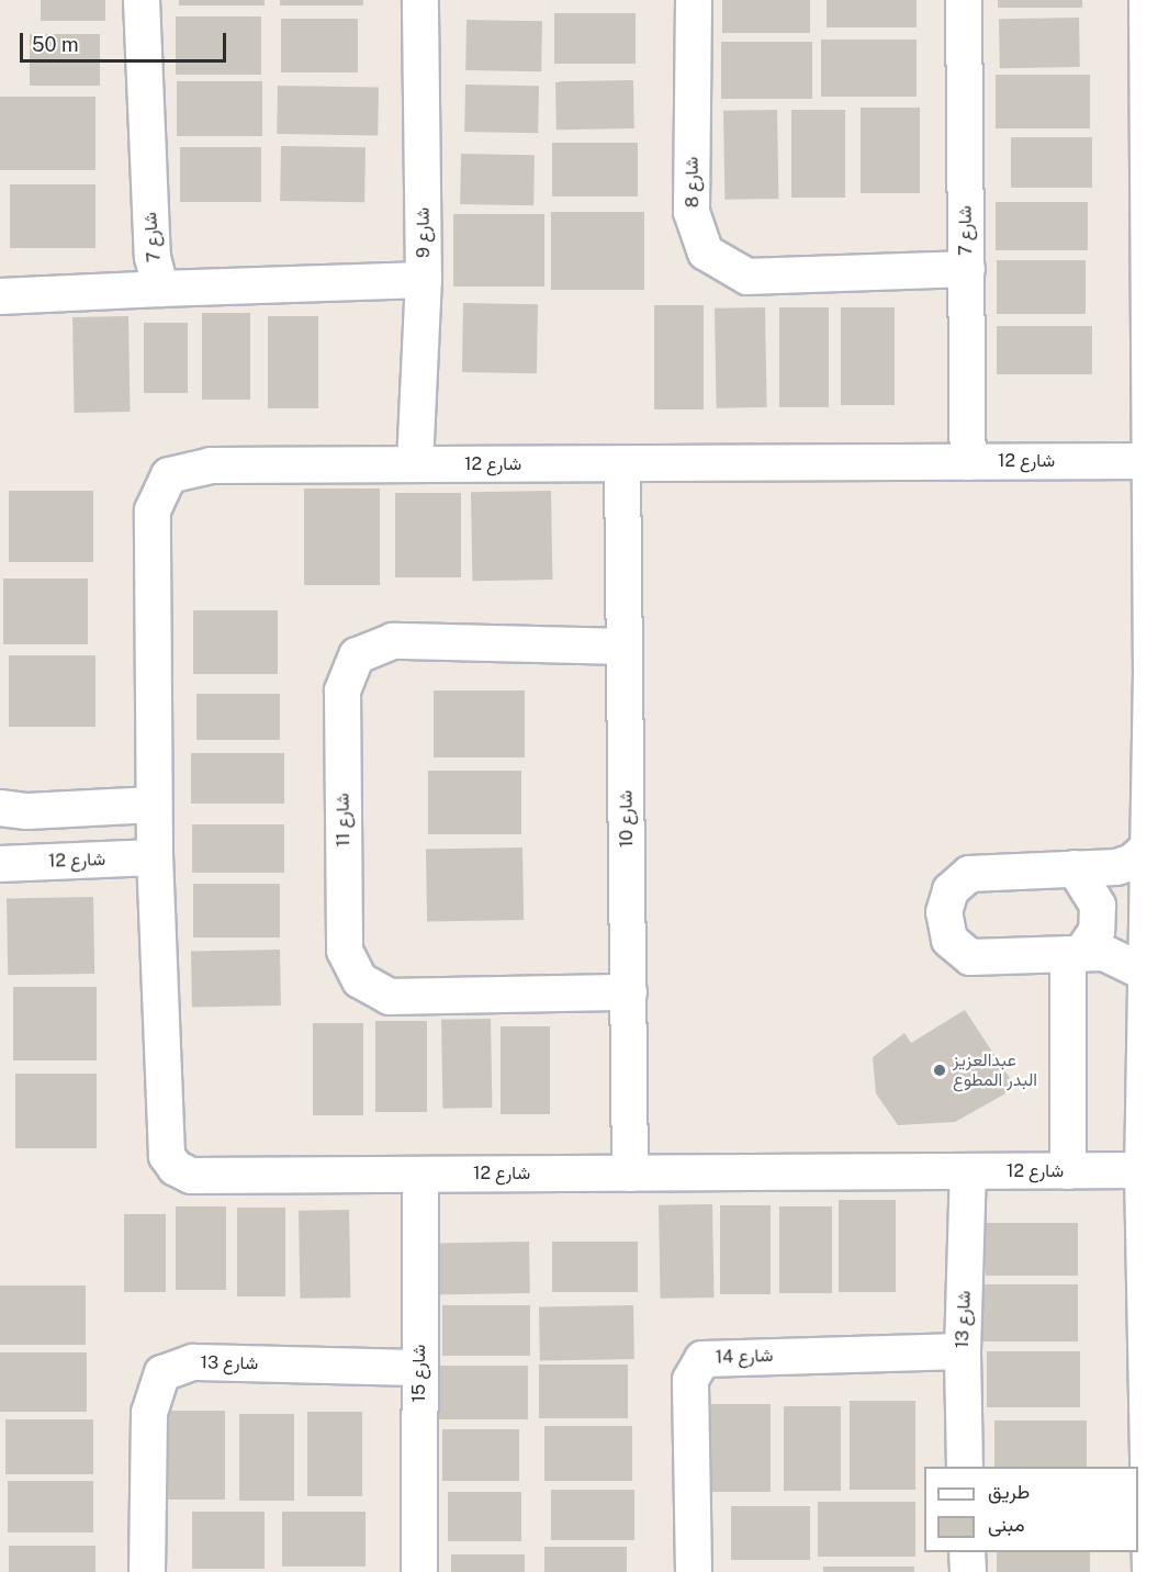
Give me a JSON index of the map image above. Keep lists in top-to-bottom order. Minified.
{"streets":{"street":["شارع 8","شارع 7","شارع 9","شارع 12","شارع 10","شارع 11","شارع 13","شارع 14","شارع 15"]},"crossings":[["شارع 8","شارع 7"],["شارع 7","شارع 9"],["شارع 7","شارع 12"],["شارع 9","شارع 12"],["شارع 12","شارع 10"],["شارع 12","شارع 13"],["شارع 12","شارع 15"],["شارع 10","شارع 11"],["شارع 13","شارع 14"],["شارع 13","شارع 15"]],"places":["عبدالعزيز البدر المطوع"],"legend":["طريق","مبنى"],"scale_bar":"50 m"}
